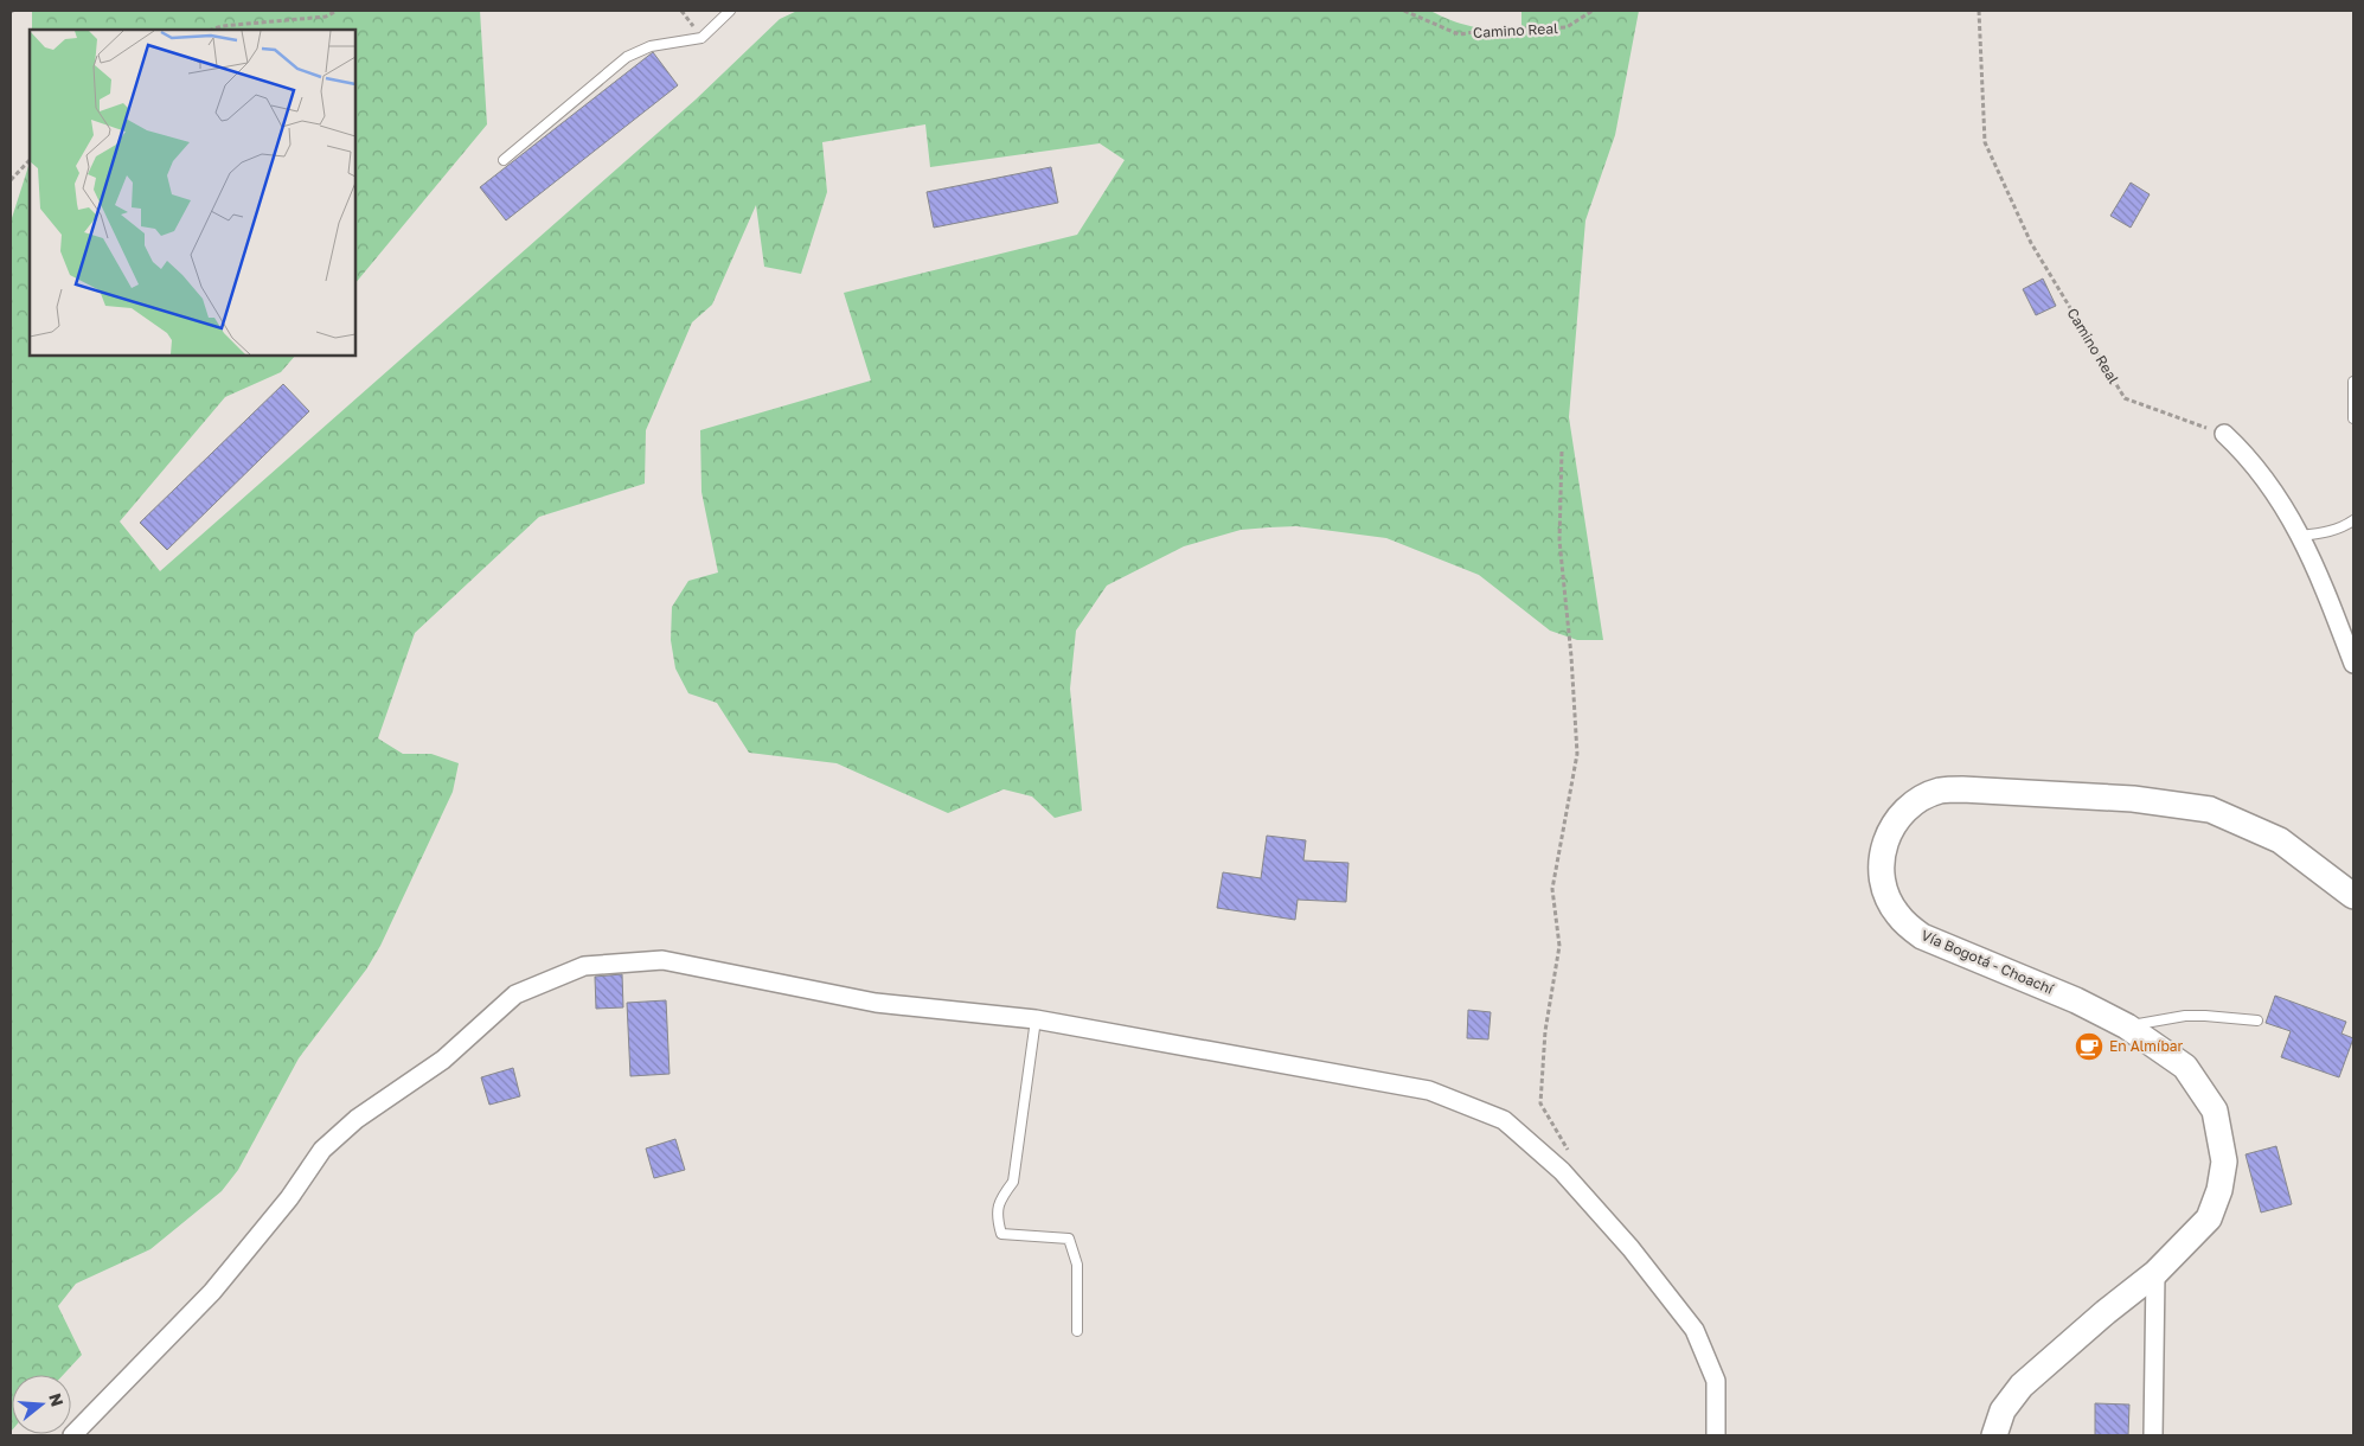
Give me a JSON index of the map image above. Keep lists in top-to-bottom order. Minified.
{"streets":{"main road":["Vía Bogotá - Choachí"],"path":["Camino Real"]},"places":{"cafe":["En Almíbar"]},"north":"right"}
